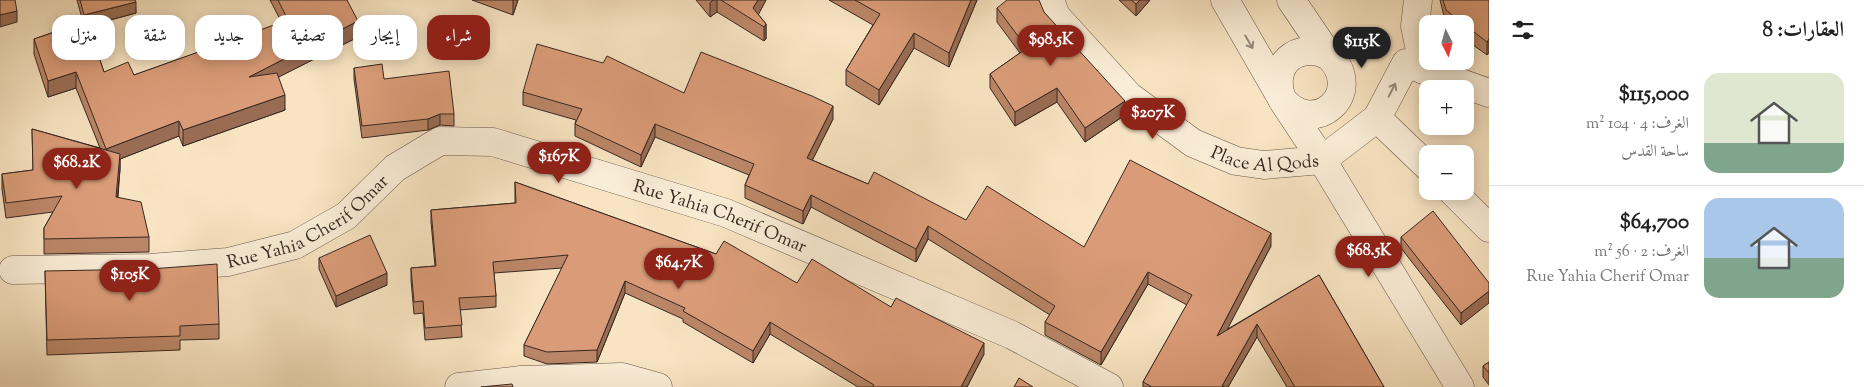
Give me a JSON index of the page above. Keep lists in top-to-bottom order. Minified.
{"streets":{"street":["Place Al Qods","Rue Yahia Cherif Omar"]},"north":"bottom","page":{"heading":"العقارات: 8","map_buttons":["+","−"],"chip":["شراء","إيجار","تصفية","جديد","شقة","منزل"],"price":["$98.5K","$115K","$207K","$167K","$68.2K","$68.5K","$64.7K","$105K"],"list":[{"name":"$115,000","note":"الغرف: 4 · 104 m² · ساحة القدس"},{"name":"$64,700","note":"الغرف: 2 · 56 m² · Rue Yahia Cherif Omar"}]}}
